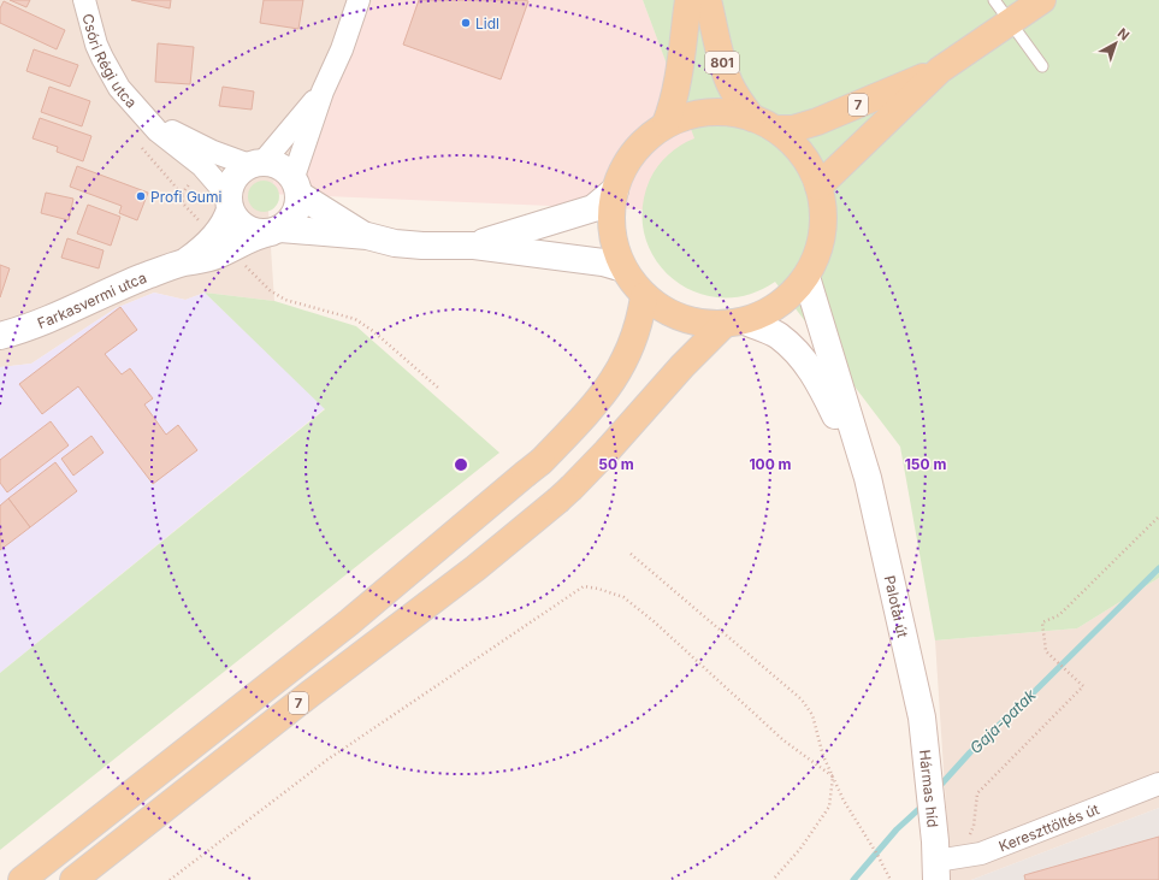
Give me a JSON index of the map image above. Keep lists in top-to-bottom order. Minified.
{"streets":{"main road":["801","7"],"street":["Csóri Régi utca","Farkasvermi utca","Palotai út","Hármas híd","Kereszttöltés út"]},"crossings":[["Csóri Régi utca","Farkasvermi utca"],["801","7"],["7","Palotai út"],["Palotai út","Hármas híd"],["Hármas híd","Kereszttöltés út"]],"water":["Gaja-patak"],"places":["Lidl","Profi Gumi"],"north":"top right","rings":["50 m","100 m","150 m"]}
